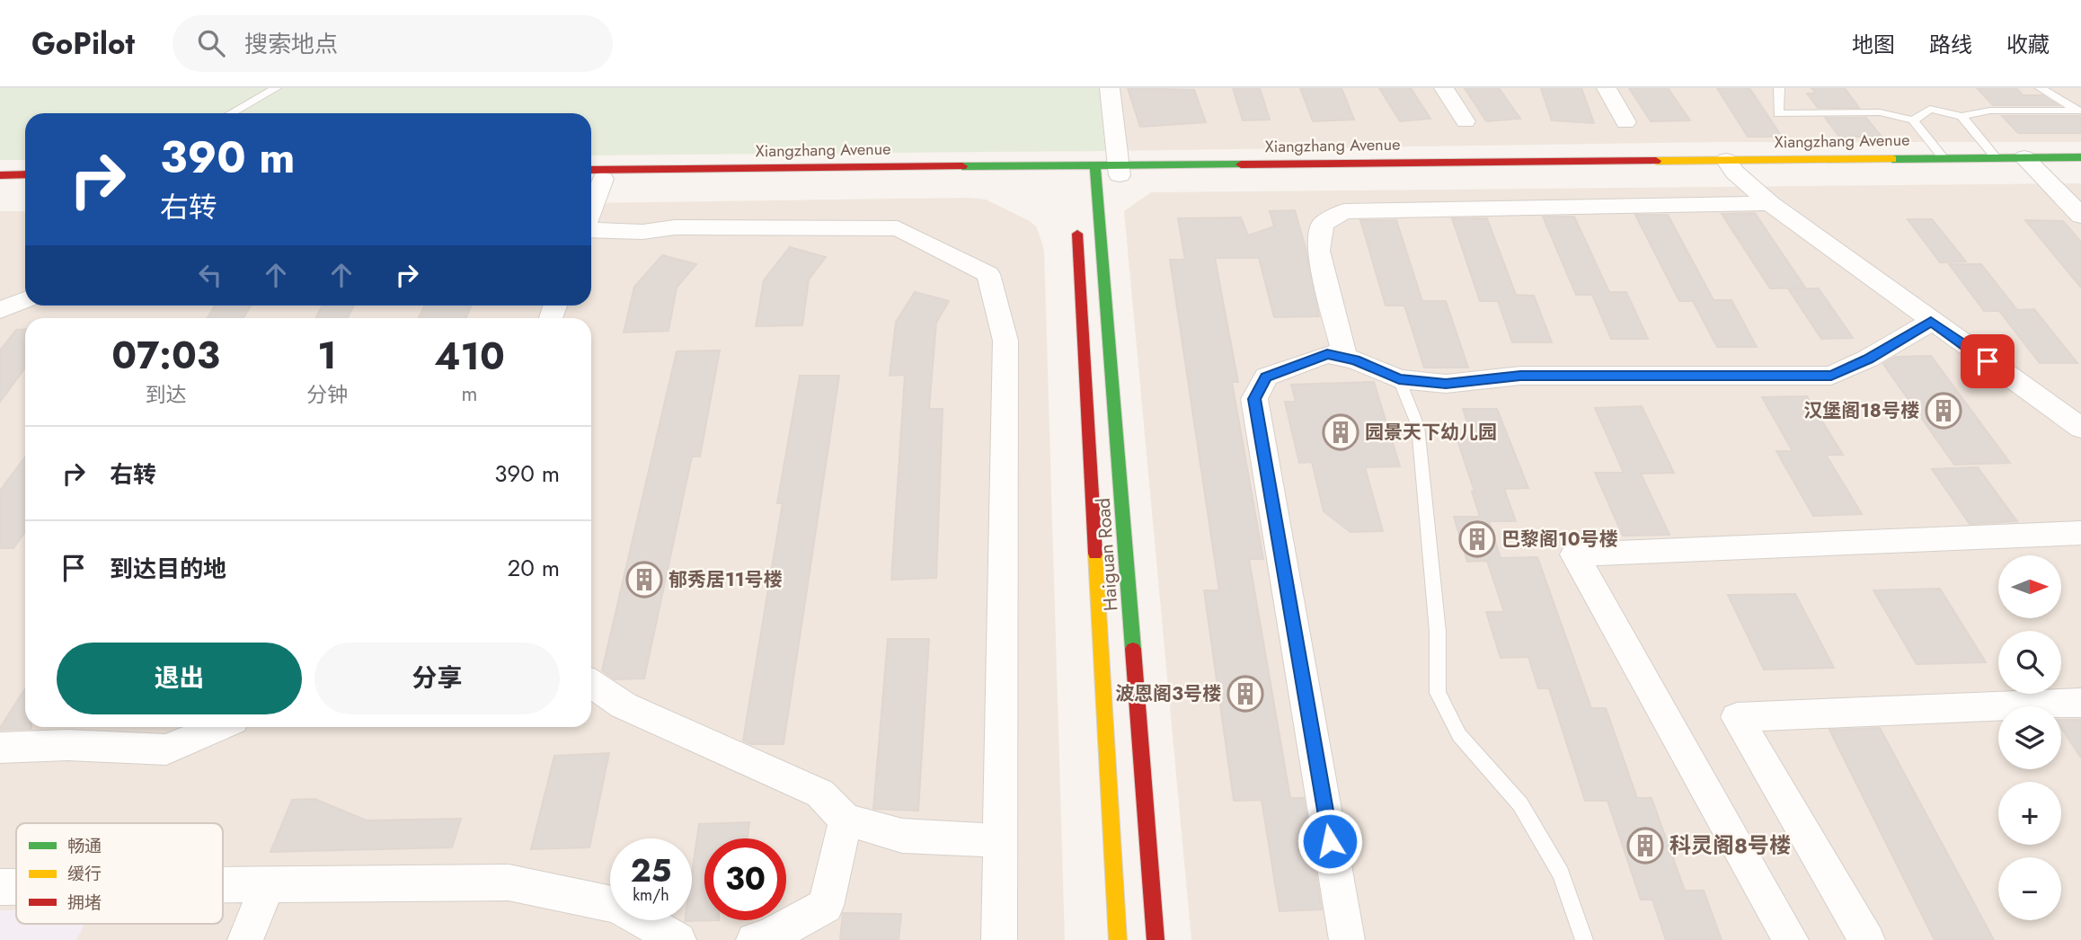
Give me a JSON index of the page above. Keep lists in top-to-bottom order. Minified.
{"streets":{"street":["Xiangzhang Avenue","Haiguan Road"]},"crossings":[["Xiangzhang Avenue","Haiguan Road"]],"places":{"building":["汉堡阁18号楼","园景天下幼儿园","巴黎阁10号楼","郁秀居11号楼","波恩阁3号楼","科灵阁8号楼"]},"legend":["畅通","缓行","拥堵"],"north":"right","page":{"header":"GoPilot","search":"搜索地点","nav":["地图","路线","收藏"],"turn":["390 m","右转"],"eta":["07:03","到达","1","分钟","410","m"],"list":[{"name":"右转","value":"390 m"},{"name":"到达目的地","value":"20 m"}],"map_buttons":["+","−"],"buttons":["退出","分享"],"speed":"25 km/h","limit":"30"}}
